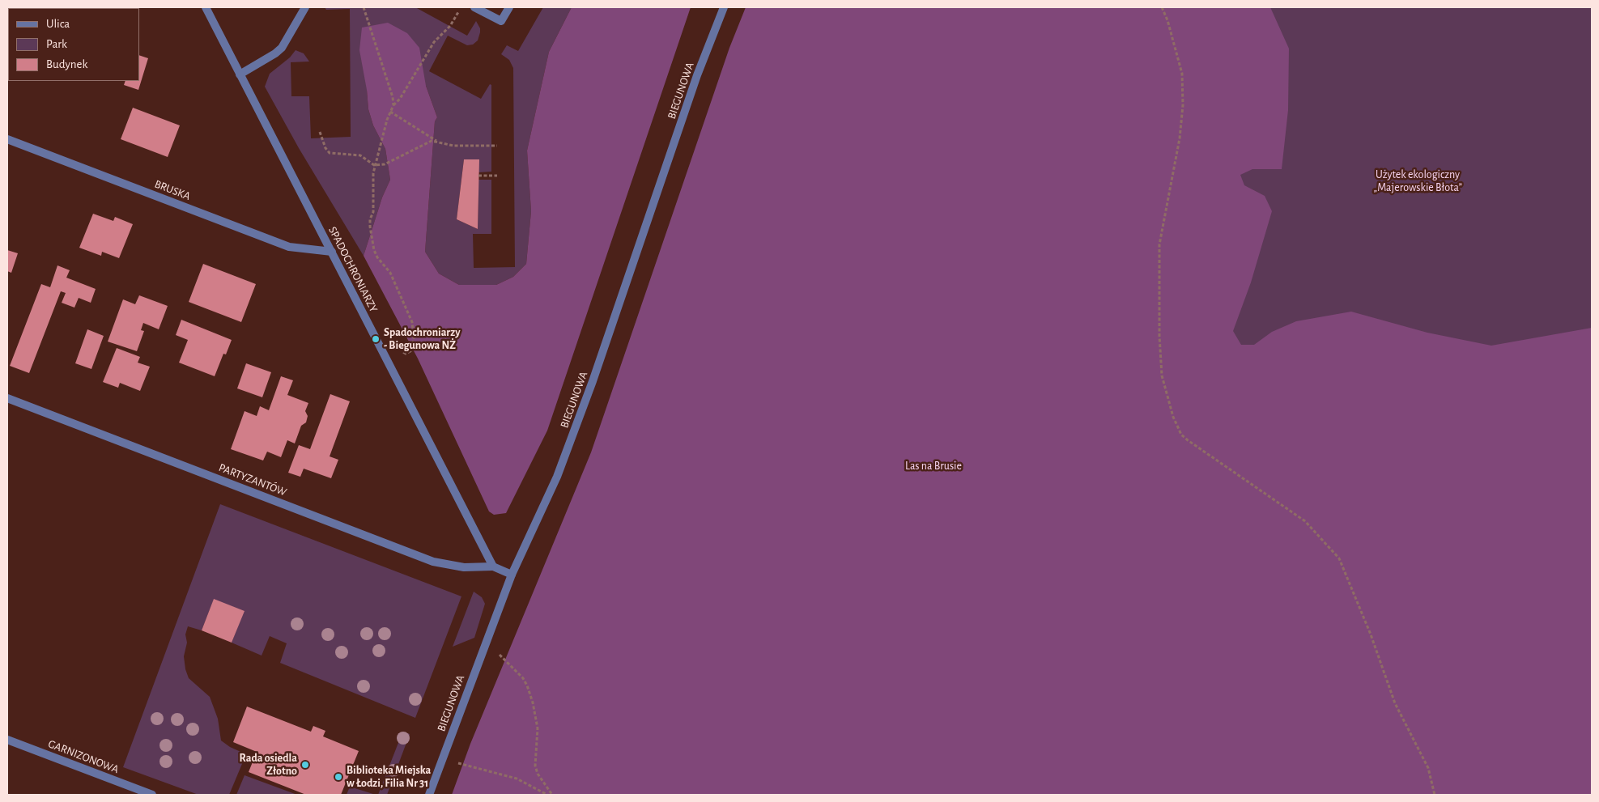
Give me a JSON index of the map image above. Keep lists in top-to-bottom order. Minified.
{"streets":{"street":["BIEGUNOWA","BRUSKA","SPADOCHRONIARZY","PARTYZANTÓW","GARNIZONOWA"]},"crossings":[["BRUSKA","SPADOCHRONIARZY"],["SPADOCHRONIARZY","PARTYZANTÓW"]],"parks":["Użytek ekologiczny „Majerowskie Błota”","Las na Brusie"],"places":["Spadochroniarzy - Biegunowa NŻ","Rada osiedla Złotno","Biblioteka Miejska w Łodzi, Filia Nr 31"],"legend":["Ulica","Park","Budynek"]}
